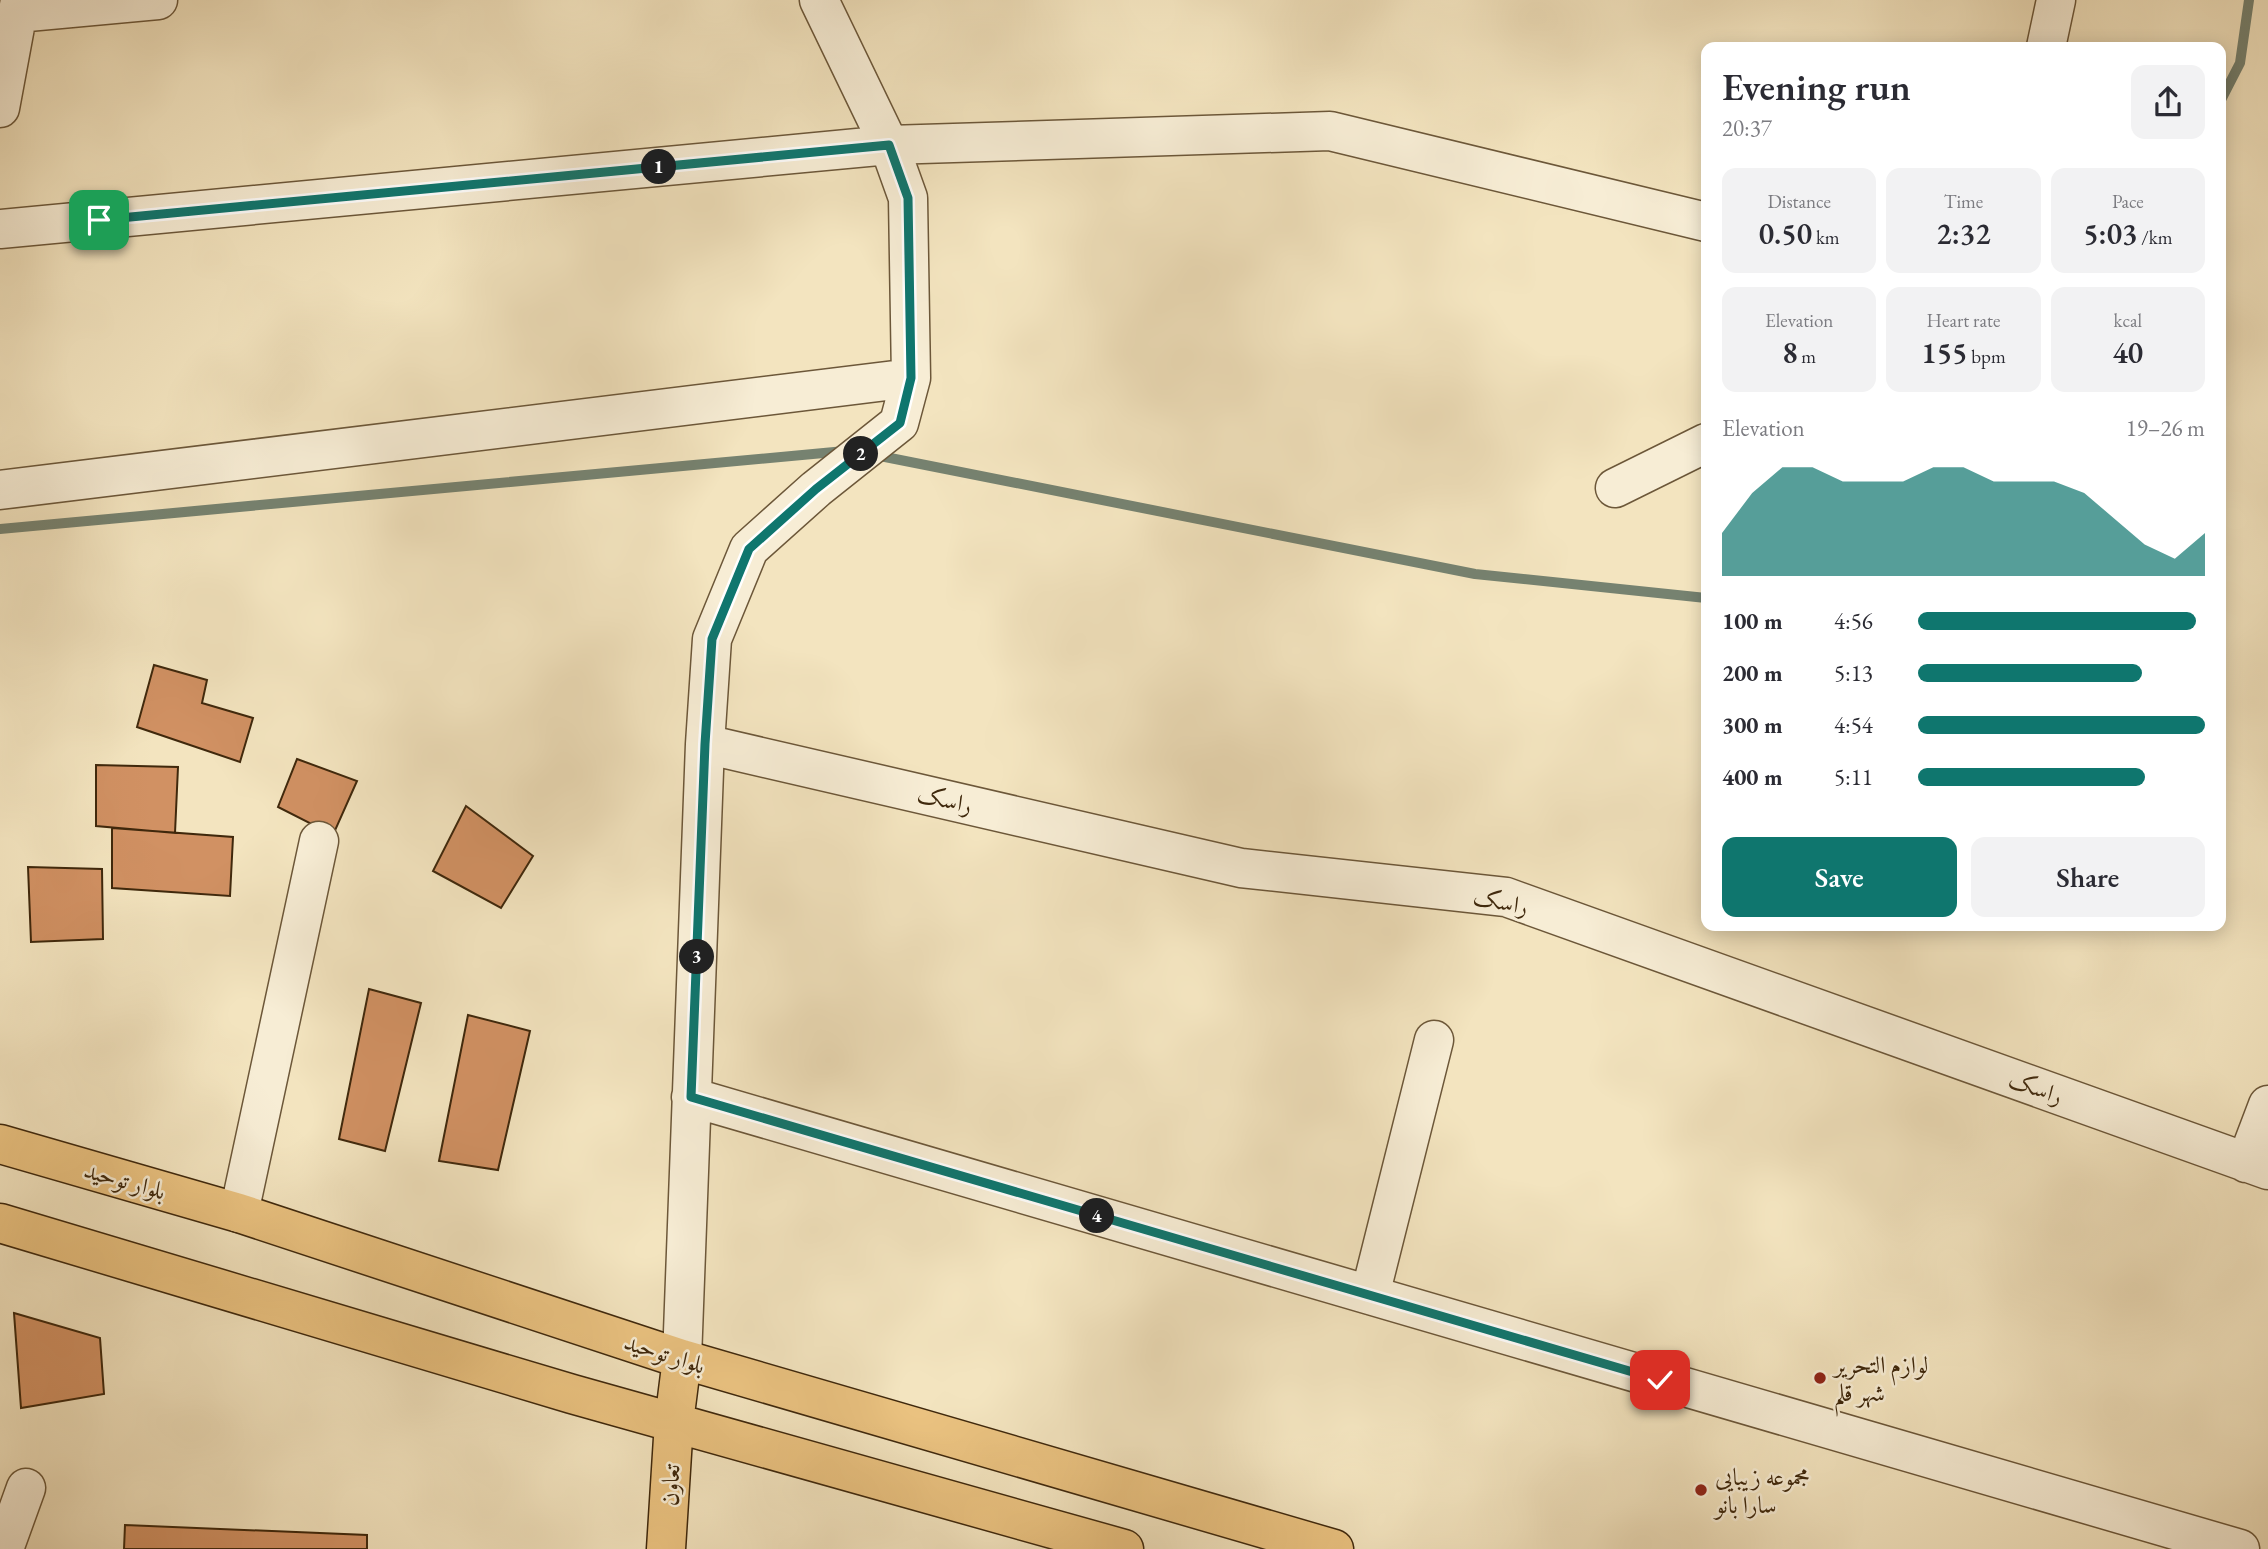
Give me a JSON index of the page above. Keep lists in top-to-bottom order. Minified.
{"streets":{"main road":["بلوار توحید","تعاون"],"street":["راسک"]},"crossings":[["بلوار توحید","تعاون"]],"places":["لوازم التحریر شهر قلم","مجموعه زیبایی سارا بانو"],"page":{"heading":["Evening run","20:37"],"pins":["1","2","3","4"],"stats":[["Distance","0.50 km"],["Time","2:32"],["Pace","5:03 /km"],["Elevation","8 m"],["Heart rate","155 bpm"],["kcal","40"]],"chart":["Elevation","19–26 m"],"list":[{"name":"100 m","note":"4:56"},{"name":"200 m","note":"5:13"},{"name":"300 m","note":"4:54"},{"name":"400 m","note":"5:11"}],"buttons":["Save","Share"]}}
